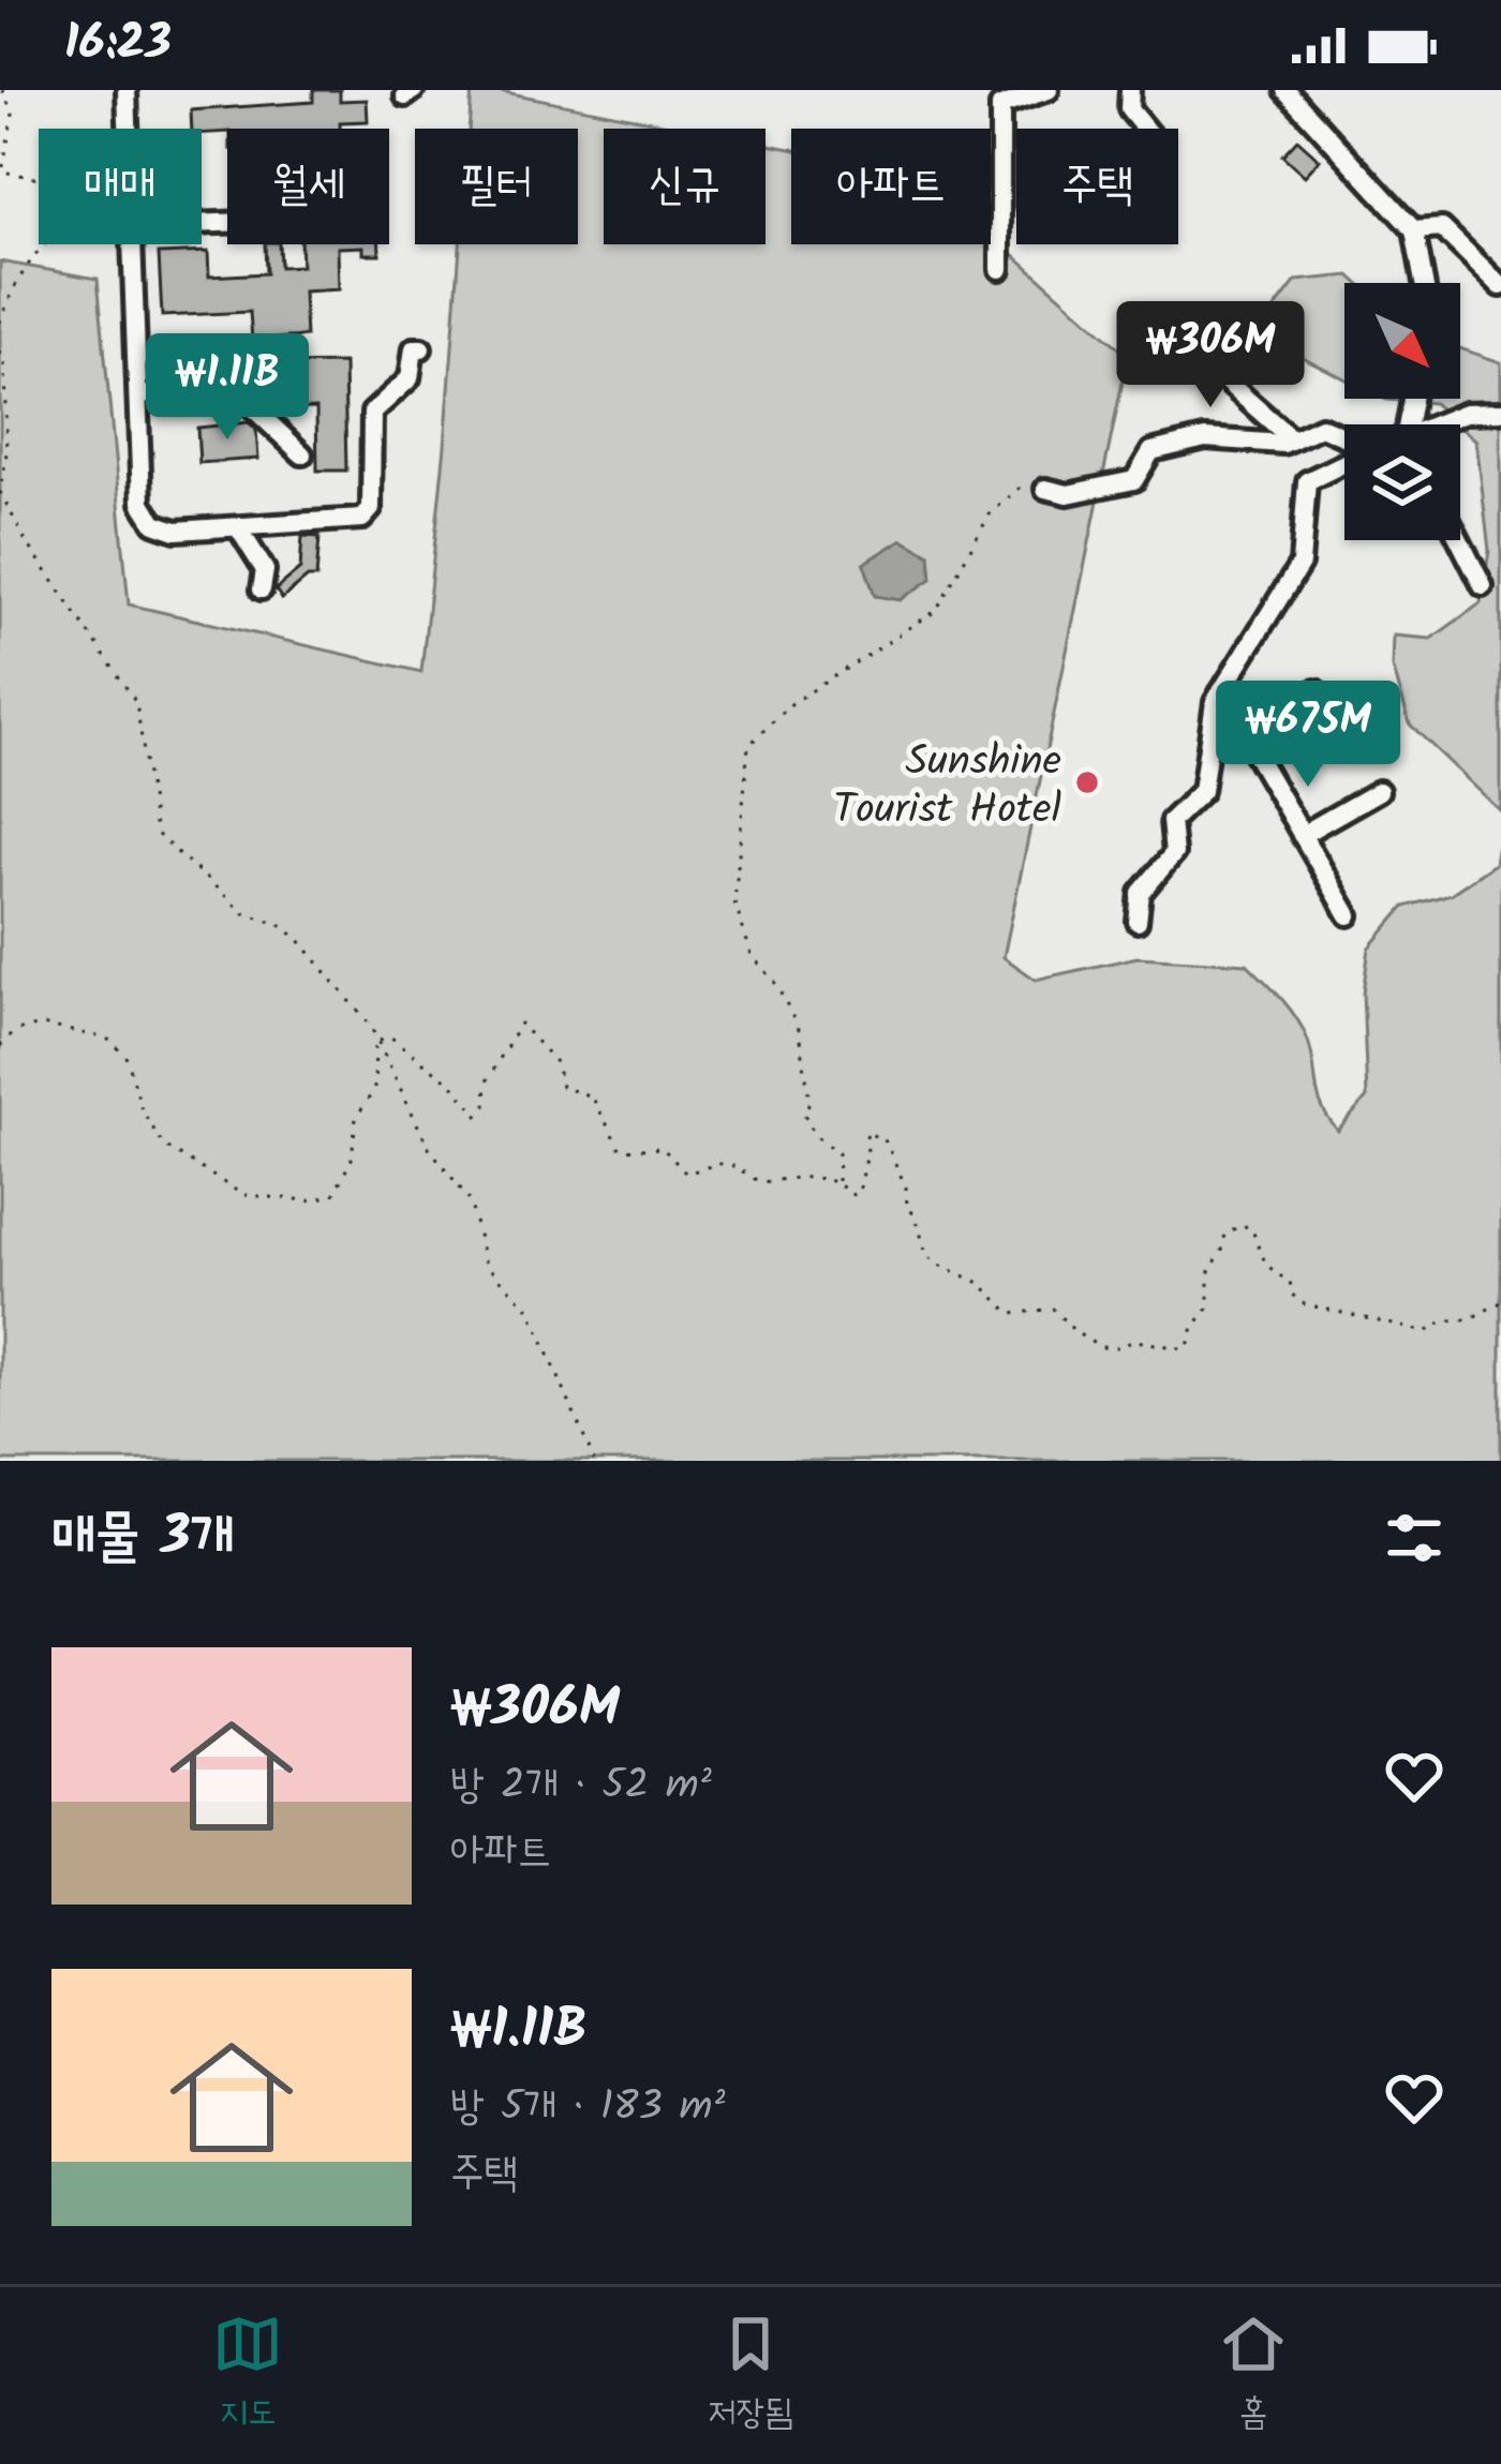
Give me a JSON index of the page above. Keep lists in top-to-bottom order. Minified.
{"places":["Sunshine Tourist Hotel"],"north":"bottom right","page":{"status":"16:23","chip":["매매","월세","필터","신규","아파트","주택"],"price":["₩306M","₩1.11B","₩675M"],"heading":"매물 3개","list":[{"name":"₩306M","note":"방 2개 · 52 m² · 아파트"},{"name":"₩1.11B","note":"방 5개 · 183 m² · 주택"}],"tabs":["지도","저장됨","홈"]}}
